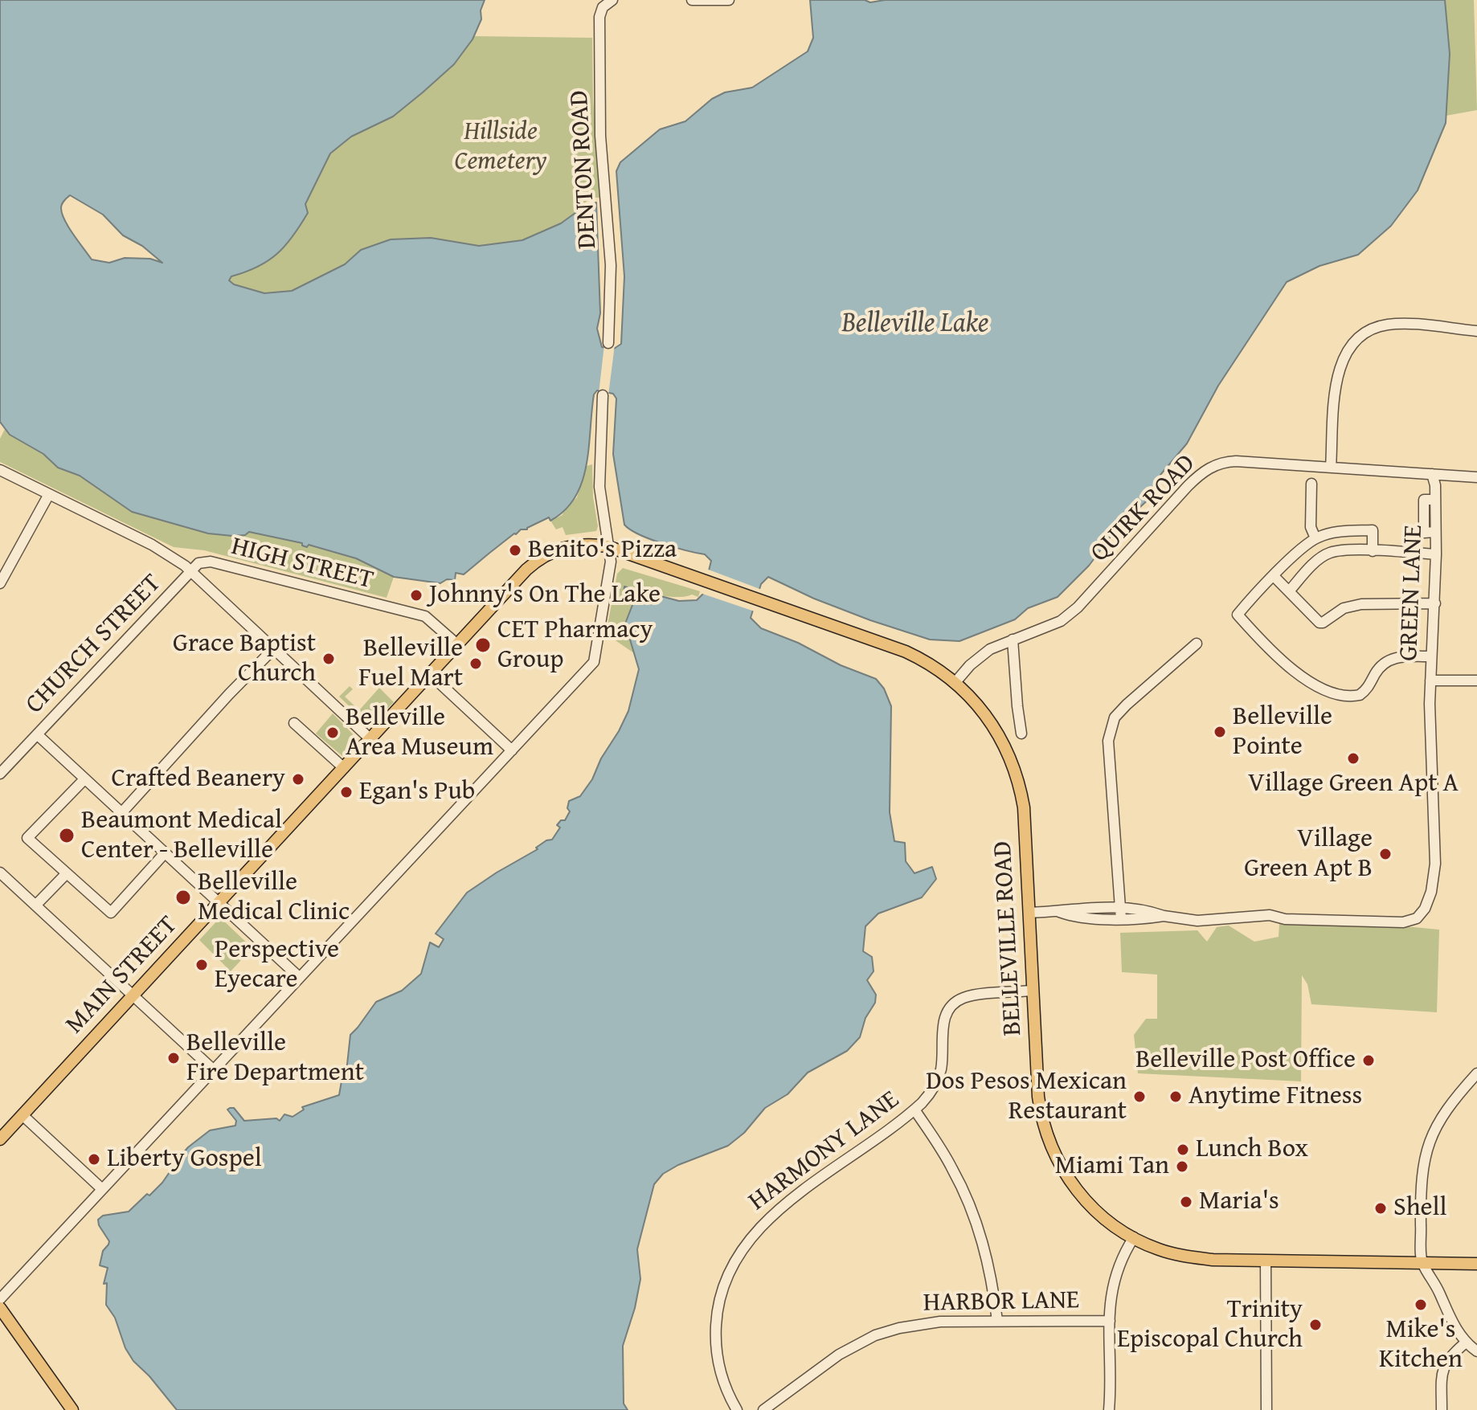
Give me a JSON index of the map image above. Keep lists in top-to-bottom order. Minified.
{"streets":{"main road":["BELLEVILLE ROAD","MAIN STREET"],"street":["DENTON ROAD","QUIRK ROAD","HIGH STREET","GREEN LANE","CHURCH STREET","HARMONY LANE","HARBOR LANE"]},"crossings":[["QUIRK ROAD","GREEN LANE"],["QUIRK ROAD","BELLEVILLE ROAD"],["HIGH STREET","CHURCH STREET"],["HIGH STREET","MAIN STREET"],["BELLEVILLE ROAD","MAIN STREET"],["BELLEVILLE ROAD","HARMONY LANE"]],"water":["Belleville Lake"],"parks":["Hillside Cemetery"],"places":["Benito's Pizza","Johnny's On The Lake","CET Pharmacy Group","Grace Baptist Church","Belleville Fuel Mart","Belleville Pointe","Belleville Area Museum","Village Green Apt A","Crafted Beanery","Egan's Pub","Beaumont Medical Center - Belleville","Village Green Apt B","Belleville Medical Clinic","Perspective Eyecare","Belleville Fire Department","Belleville Post Office","Dos Pesos Mexican Restaurant","Anytime Fitness","Lunch Box","Liberty Gospel","Miami Tan","Maria's","Shell","Mike's Kitchen","Trinity Episcopal Church"]}
